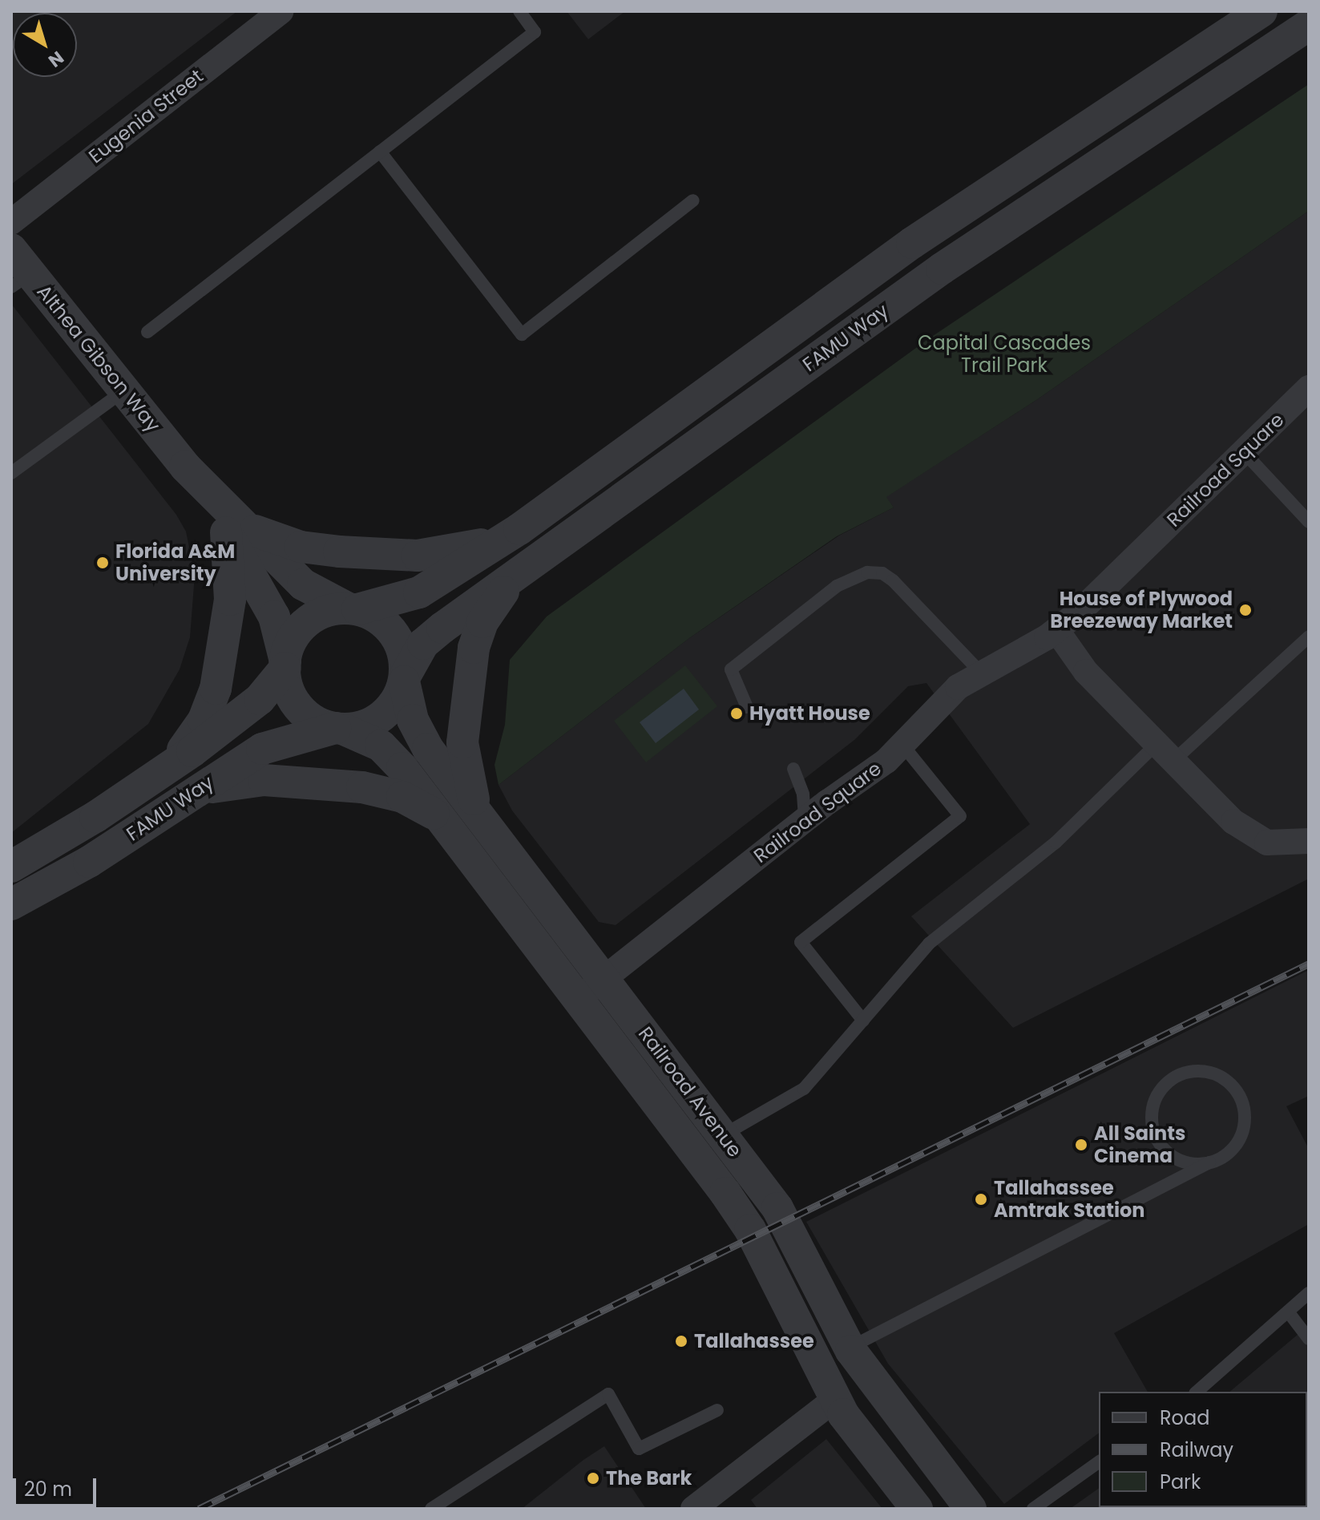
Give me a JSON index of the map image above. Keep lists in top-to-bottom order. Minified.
{"streets":{"street":["Eugenia Street","FAMU Way","Althea Gibson Way","Railroad Square","Railroad Avenue"]},"crossings":[["FAMU Way","Althea Gibson Way"],["FAMU Way","Railroad Avenue"],["Althea Gibson Way","Railroad Avenue"],["Railroad Square","Railroad Avenue"]],"parks":["Capital Cascades Trail Park"],"places":["Florida A&M University","House of Plywood Breezeway Market","Hyatt House","All Saints Cinema","Tallahassee Amtrak Station","Tallahassee","The Bark"],"legend":["Road","Railway","Park"],"scale_bar":"20 m","north":"bottom right"}
